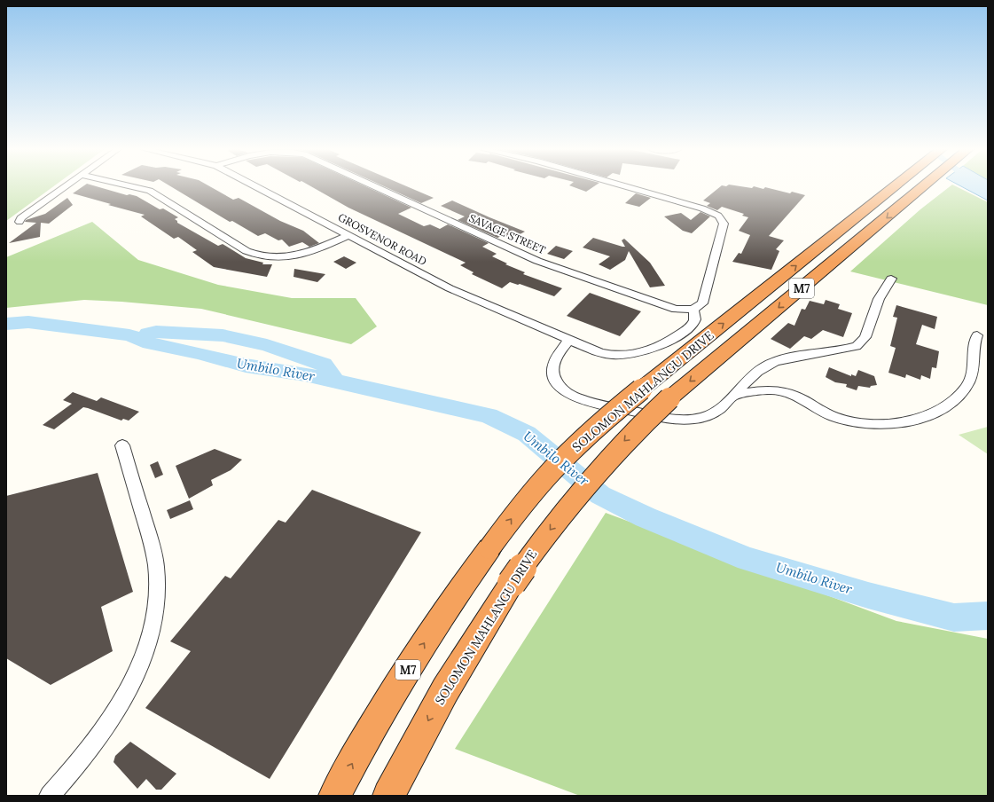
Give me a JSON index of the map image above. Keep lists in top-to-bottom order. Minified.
{"streets":{"highway":["M7","SOLOMON MAHLANGU DRIVE"],"street":["SAVAGE STREET","GROSVENOR ROAD"]},"crossings":[["SAVAGE STREET","GROSVENOR ROAD"]],"water":["Umbilo River"]}
